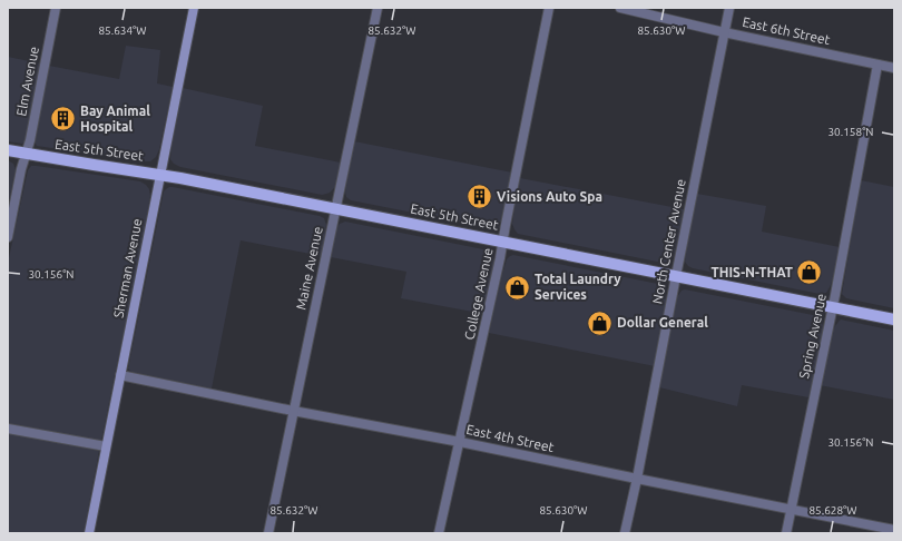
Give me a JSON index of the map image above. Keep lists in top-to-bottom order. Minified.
{"streets":{"main road":["East 5th Street"],"street":["East 6th Street","Elm Avenue","North Center Avenue","Sherman Avenue","Maine Avenue","College Avenue","Spring Avenue","East 4th Street"]},"crossings":[["East 6th Street","North Center Avenue"],["East 6th Street","Spring Avenue"],["Elm Avenue","East 5th Street"],["East 5th Street","North Center Avenue"],["East 5th Street","Sherman Avenue"],["East 5th Street","Maine Avenue"],["East 5th Street","College Avenue"],["East 5th Street","Spring Avenue"],["North Center Avenue","East 4th Street"],["Sherman Avenue","East 4th Street"],["Maine Avenue","East 4th Street"],["College Avenue","East 4th Street"],["Spring Avenue","East 4th Street"]],"places":{"building":["Bay Animal Hospital","Visions Auto Spa"],"shop":["THIS-N-THAT","Total Laundry Services","Dollar General"]},"coordinates":["85.634°W","85.632°W","85.630°W","30.158°N","30.156°N","85.628°W"]}
